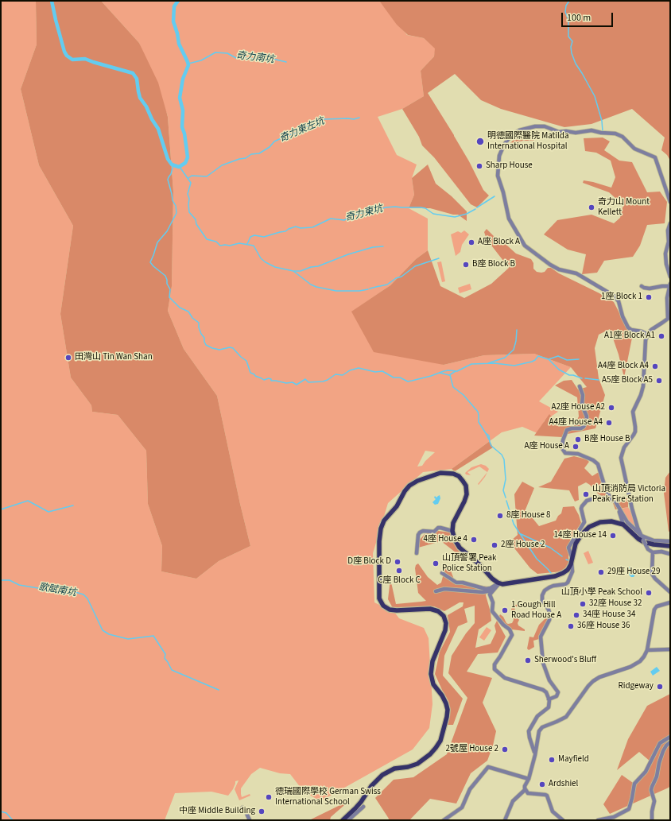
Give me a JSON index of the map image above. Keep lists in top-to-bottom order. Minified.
{"water":["奇力南坑","奇力東左坑","奇力東坑","歌賦南坑"],"places":["明德國際醫院 Matilda International Hospital","Sharp House","奇力山 Mount Kellett","A座 Block A","B座 Block B","1座 Block 1","A1座 Block A1","田灣山 Tin Wan Shan","A4座 Block A4","A5座 Block A5","A2座 House A2","A4座 House A4","B座 House B","A座 House A","山頂消防局 Victoria Peak Fire Station","8座 House 8","14座 House 14","4座 House 4","2座 House 2","D座 Block D","山頂警署 Peak Police Station","C座 Block C","29座 House 29","山頂小學 Peak School","32座 House 32","1 Gough Hill Road House A","34座 House 34","36座 House 36","Sherwood's Bluff","Ridgeway","2號屋 House 2","Mayfield","Ardshiel","德瑞國際學校 German Swiss International School","中座 Middle Building"],"scale_bar":"100 m"}
